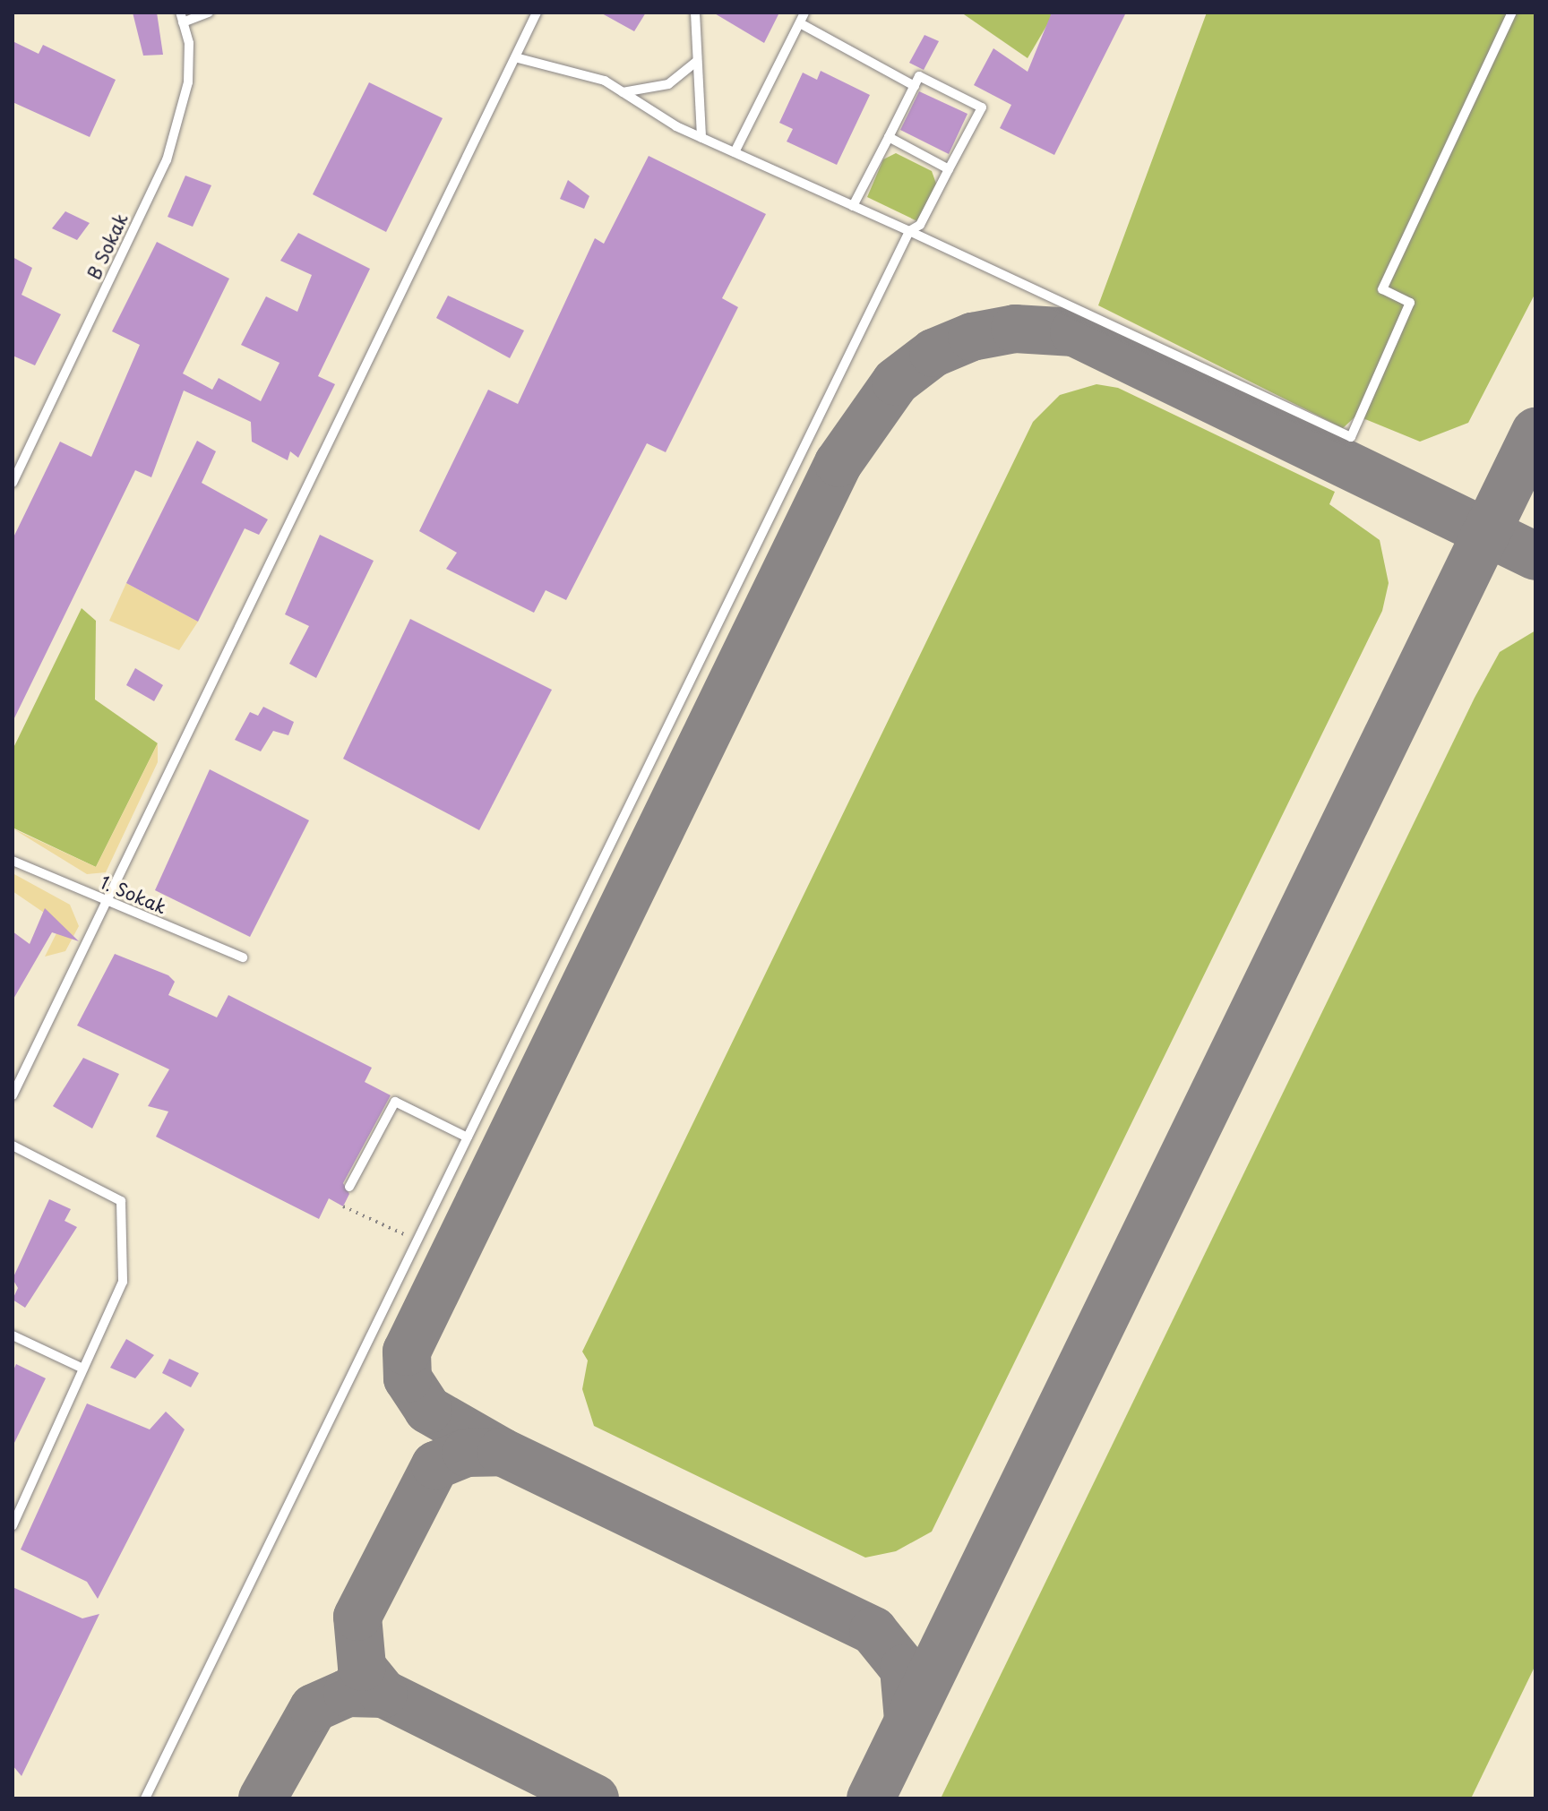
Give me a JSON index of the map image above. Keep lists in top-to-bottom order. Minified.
{"streets":{"lane":["B Sokak","1. Sokak"]}}
